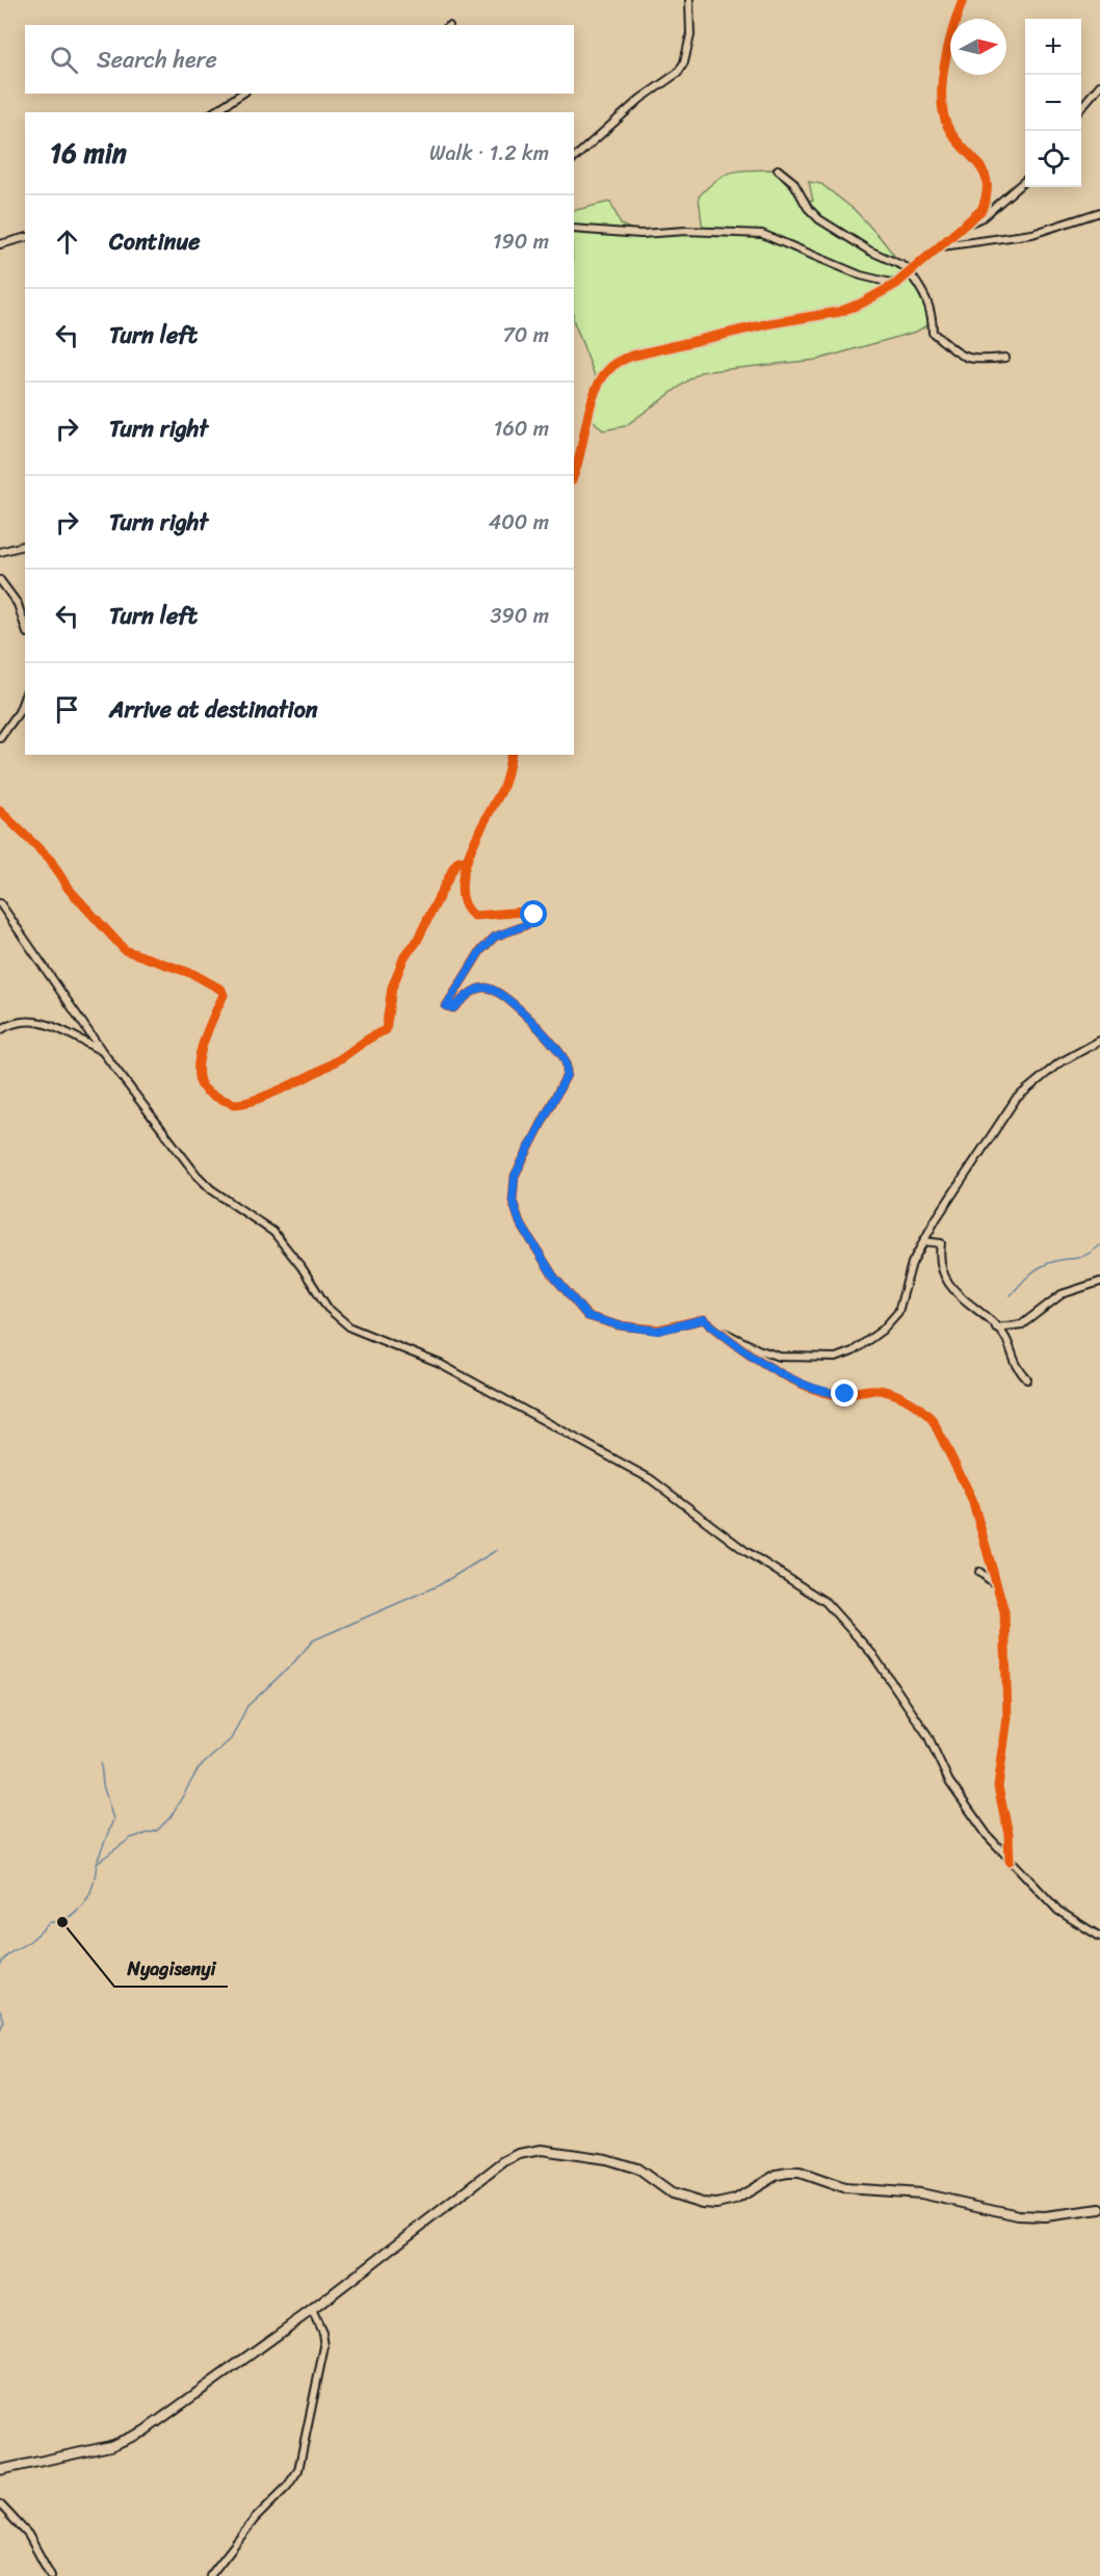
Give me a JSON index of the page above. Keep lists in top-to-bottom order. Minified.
{"places":["Nyagisenyi"],"north":"right","page":{"map_buttons":["+","−"],"search":"Search here","heading":["16 min","Walk · 1.2 km"],"list":[["Continue","190 m"],["Turn left","70 m"],["Turn right","160 m"],["Turn right","400 m"],["Turn left","390 m"],"Arrive at destination"]}}
